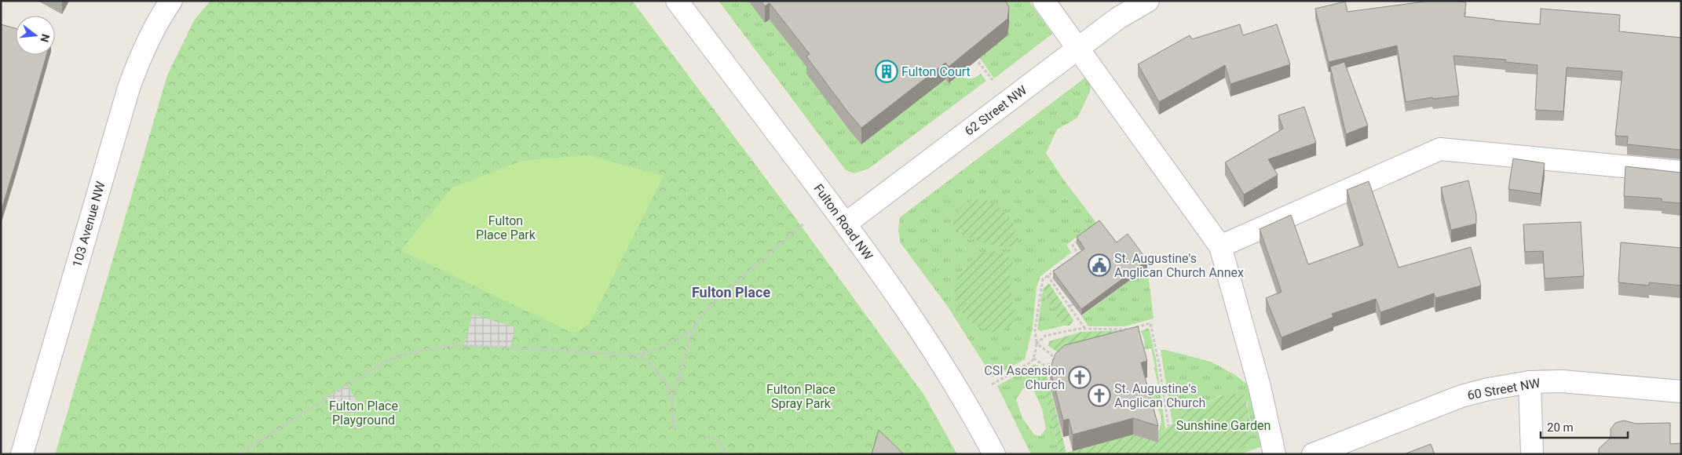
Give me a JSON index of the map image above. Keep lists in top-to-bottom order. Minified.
{"streets":{"street":["62 Street NW","Fulton Road NW","103 Avenue NW","60 Street NW"]},"crossings":[["62 Street NW","Fulton Road NW"]],"districts":["Fulton Place"],"parks":["Fulton Place Park","Fulton Place Spray Park","Fulton Place Playground","Sunshine Garden"],"places":{"building":["Fulton Court"],"public building":["St. Augustine's Anglican Church Annex"],"church":["CSI Ascension Church","St. Augustine's Anglican Church"]},"scale_bar":"20 m","north":"right"}
